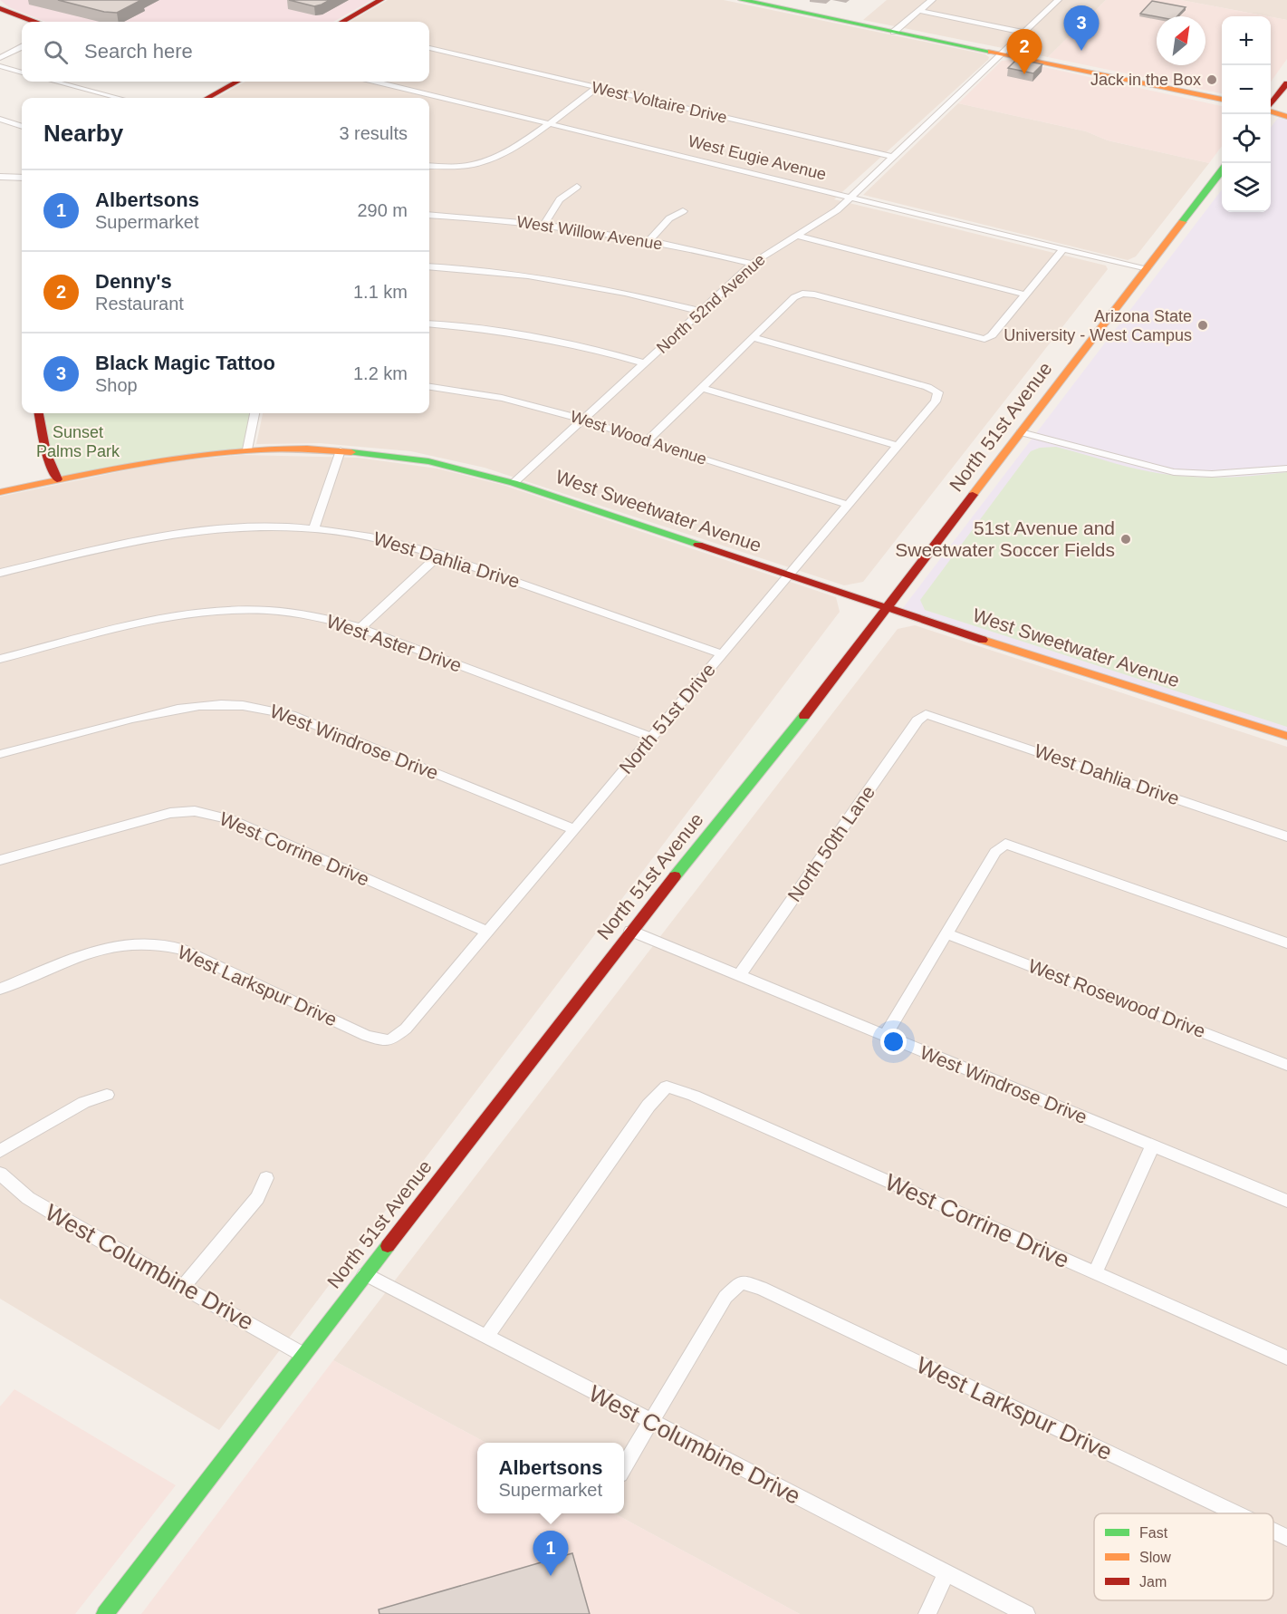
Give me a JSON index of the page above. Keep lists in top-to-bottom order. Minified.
{"streets":{"main road":["North 51st Avenue","West Sweetwater Avenue"],"street":["West Voltaire Drive","West Eugie Avenue","West Willow Avenue","North 52nd Avenue","West Wood Avenue","West Dahlia Drive","West Aster Drive","North 51st Drive","West Windrose Drive","North 50th Lane","West Corrine Drive","West Larkspur Drive","West Rosewood Drive","West Columbine Drive"]},"crossings":[["West Voltaire Drive","North 52nd Avenue"],["West Eugie Avenue","North 52nd Avenue"],["West Eugie Avenue","North 51st Avenue"],["West Willow Avenue","North 52nd Avenue"],["North 52nd Avenue","West Wood Avenue"],["North 52nd Avenue","West Sweetwater Avenue"],["North 51st Avenue","West Sweetwater Avenue"],["North 51st Avenue","West Windrose Drive"],["North 51st Avenue","West Columbine Drive"],["West Wood Avenue","North 51st Drive"],["West Sweetwater Avenue","North 51st Drive"],["West Dahlia Drive","North 51st Drive"],["West Dahlia Drive","North 50th Lane"],["West Aster Drive","North 51st Drive"],["North 51st Drive","West Windrose Drive"],["North 51st Drive","West Corrine Drive"],["North 51st Drive","West Larkspur Drive"],["West Windrose Drive","North 50th Lane"],["West Corrine Drive","West Columbine Drive"],["West Larkspur Drive","West Columbine Drive"]],"parks":["Sunset Palms Park"],"places":["Jack in the Box","Arizona State University - West Campus","51st Avenue and Sweetwater Soccer Fields"],"legend":["Fast","Slow","Jam"],"north":"top right","page":{"pins":["3","2","1"],"map_buttons":["+","−"],"search":"Search here","heading":["Nearby","3 results"],"list":[{"mark":"1","name":"Albertsons","note":"Supermarket","value":"290 m"},{"mark":"2","name":"Denny's","note":"Restaurant","value":"1.1 km"},{"mark":"3","name":"Black Magic Tattoo","note":"Shop","value":"1.2 km"}],"popup":["Albertsons","Supermarket"]}}
